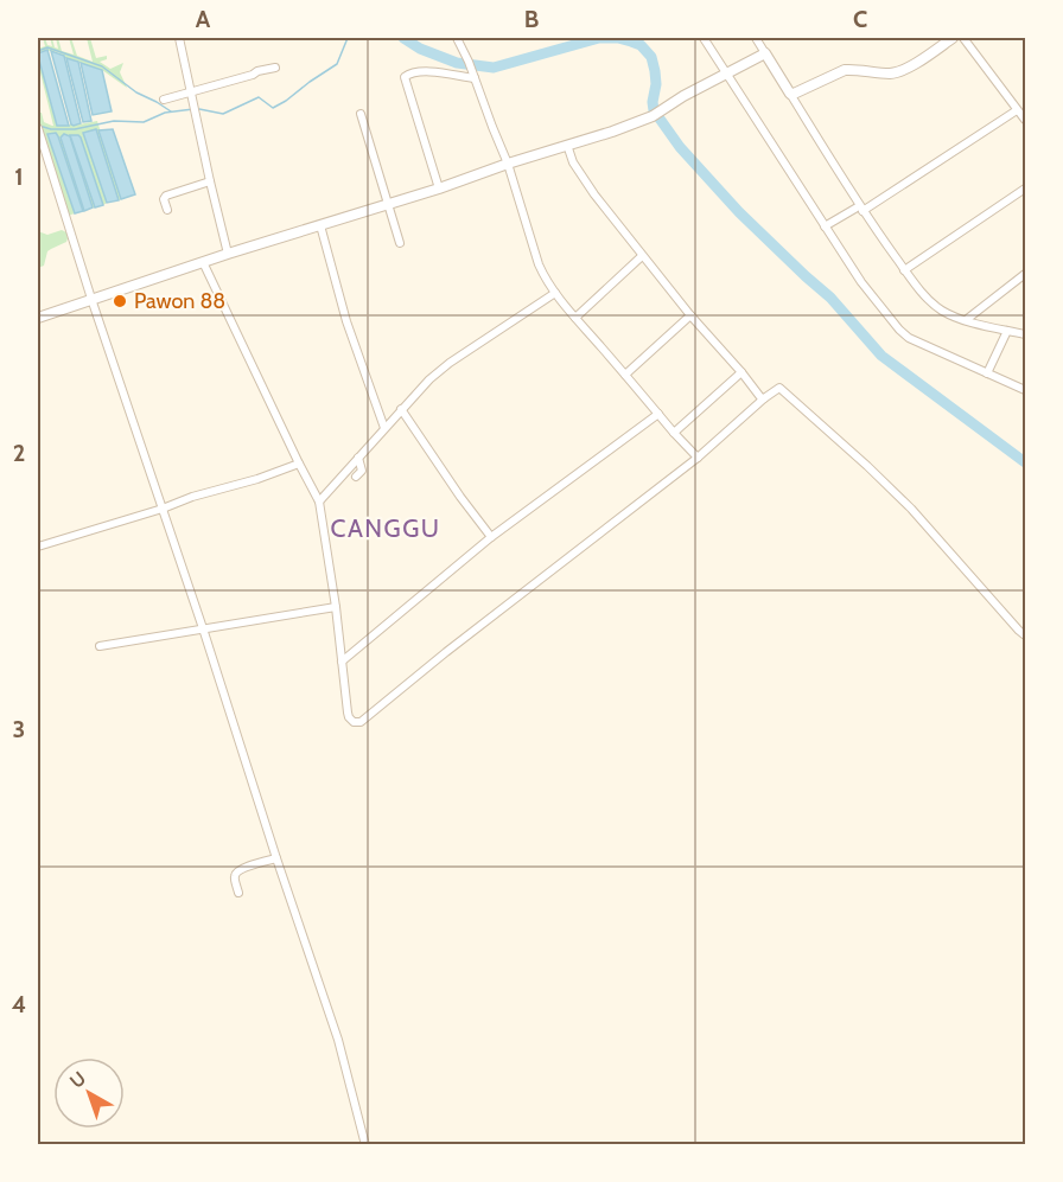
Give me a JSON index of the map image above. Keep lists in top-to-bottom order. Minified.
{"districts":["CANGGU"],"places":["Pawon 88"],"north":"top left","grid":{"columns":["A","B","C"],"rows":["1","2","3","4"]}}
